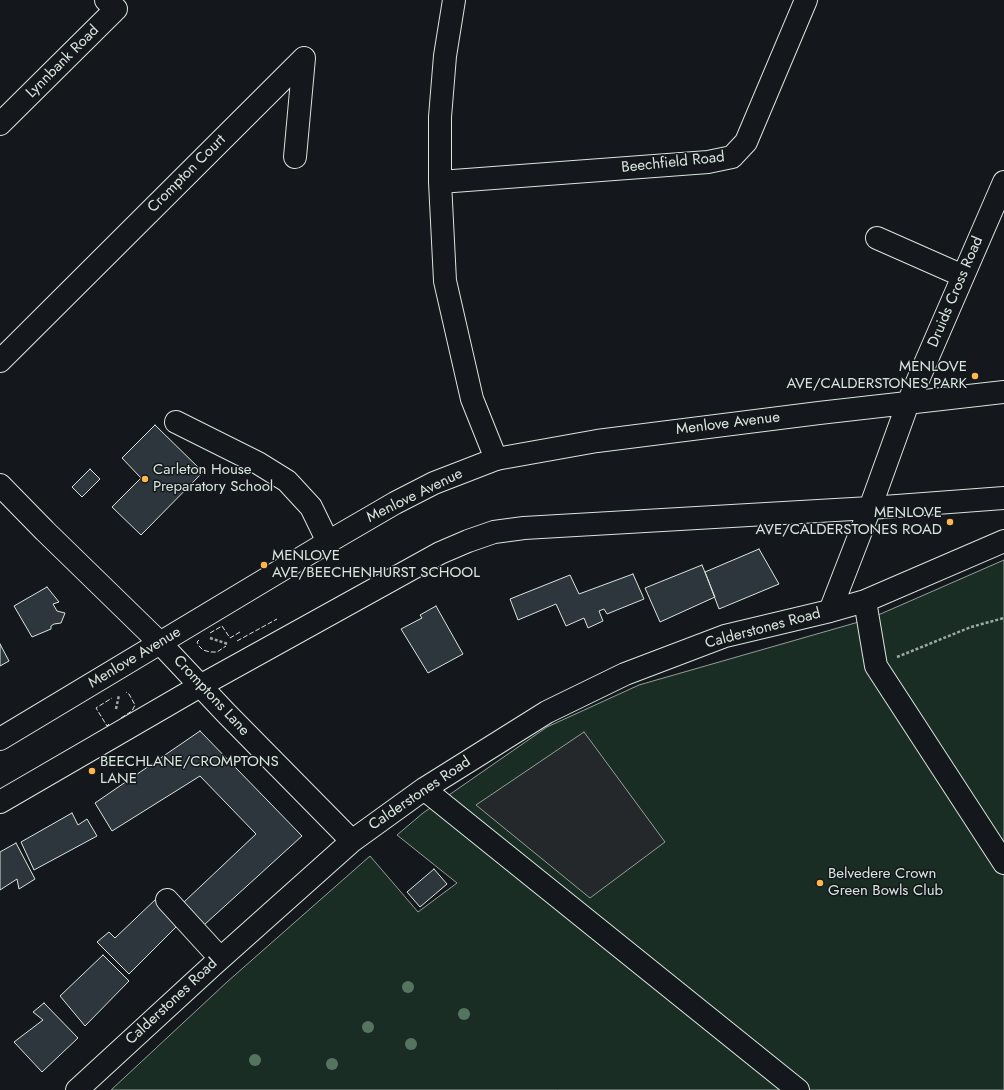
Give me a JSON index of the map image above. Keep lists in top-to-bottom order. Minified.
{"streets":{"main road":["Lynnbank Road","Beechfield Road","Crompton Court","Druids Cross Road","Menlove Avenue","Calderstones Road","Cromptons Lane"]},"crossings":[["Druids Cross Road","Menlove Avenue"],["Druids Cross Road","Calderstones Road"],["Menlove Avenue","Cromptons Lane"],["Calderstones Road","Cromptons Lane"]],"places":["MENLOVE AVE/CALDERSTONES PARK","Carleton House Preparatory School","MENLOVE AVE/CALDERSTONES ROAD","MENLOVE AVE/BEECHENHURST SCHOOL","BEECHLANE/CROMPTONS LANE","Belvedere Crown Green Bowls Club"]}
